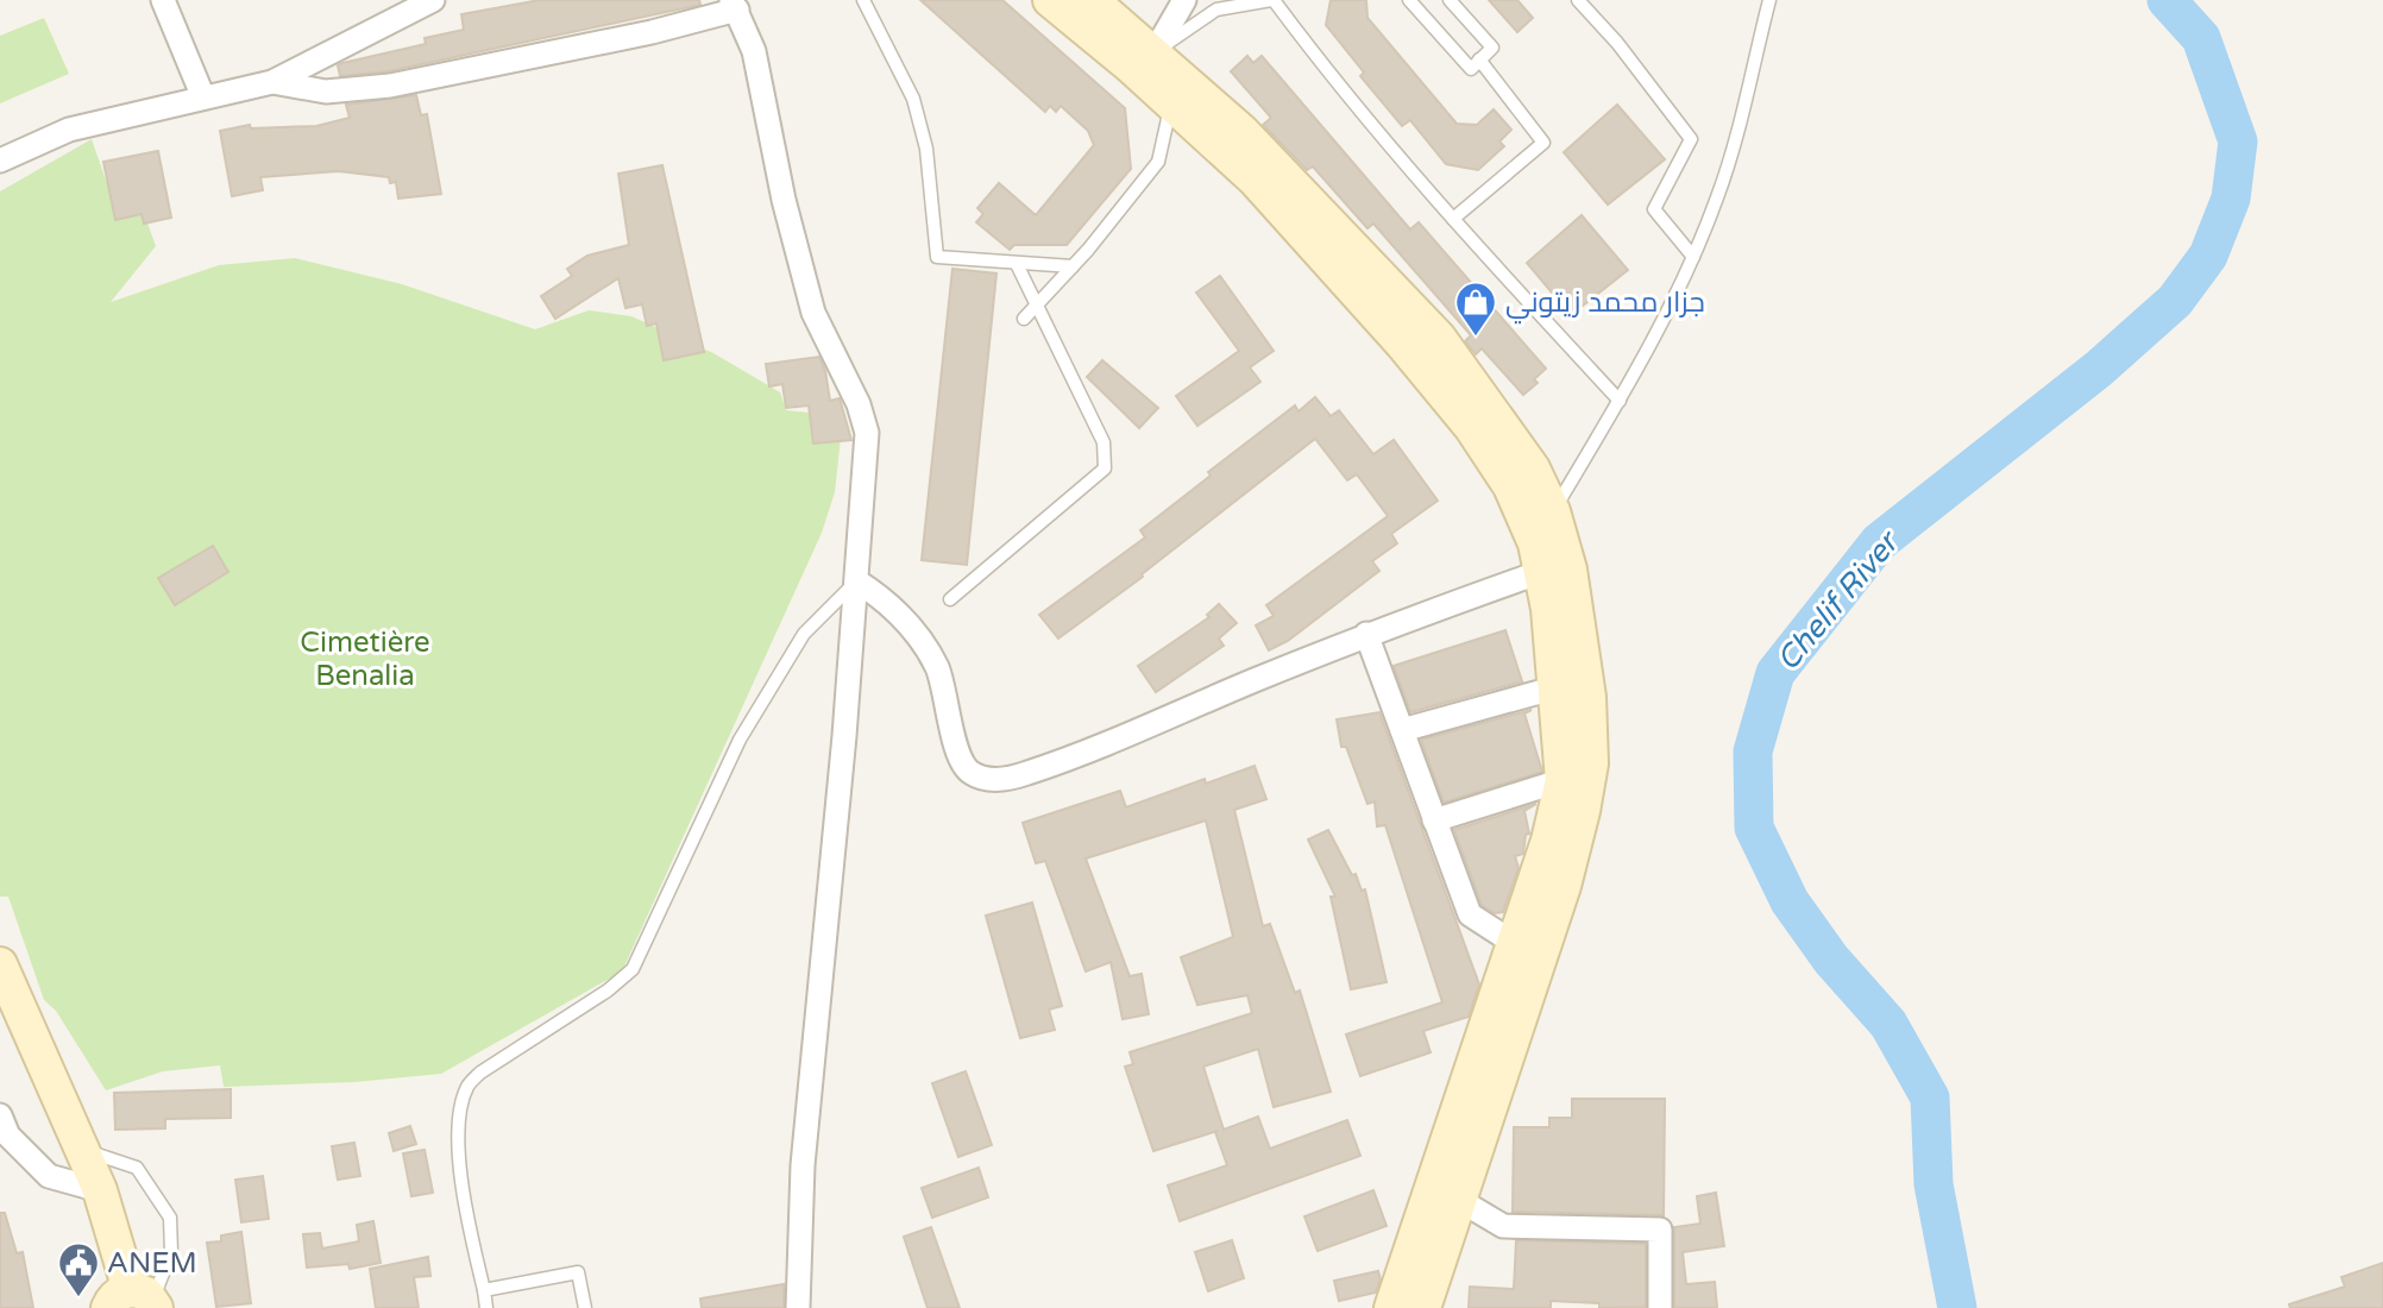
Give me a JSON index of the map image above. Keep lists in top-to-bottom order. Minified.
{"water":["Chelif River"],"parks":["Cimetière Benalia"],"places":{"shop":["جزار محمد زيتوني"],"public building":["ANEM"]}}
